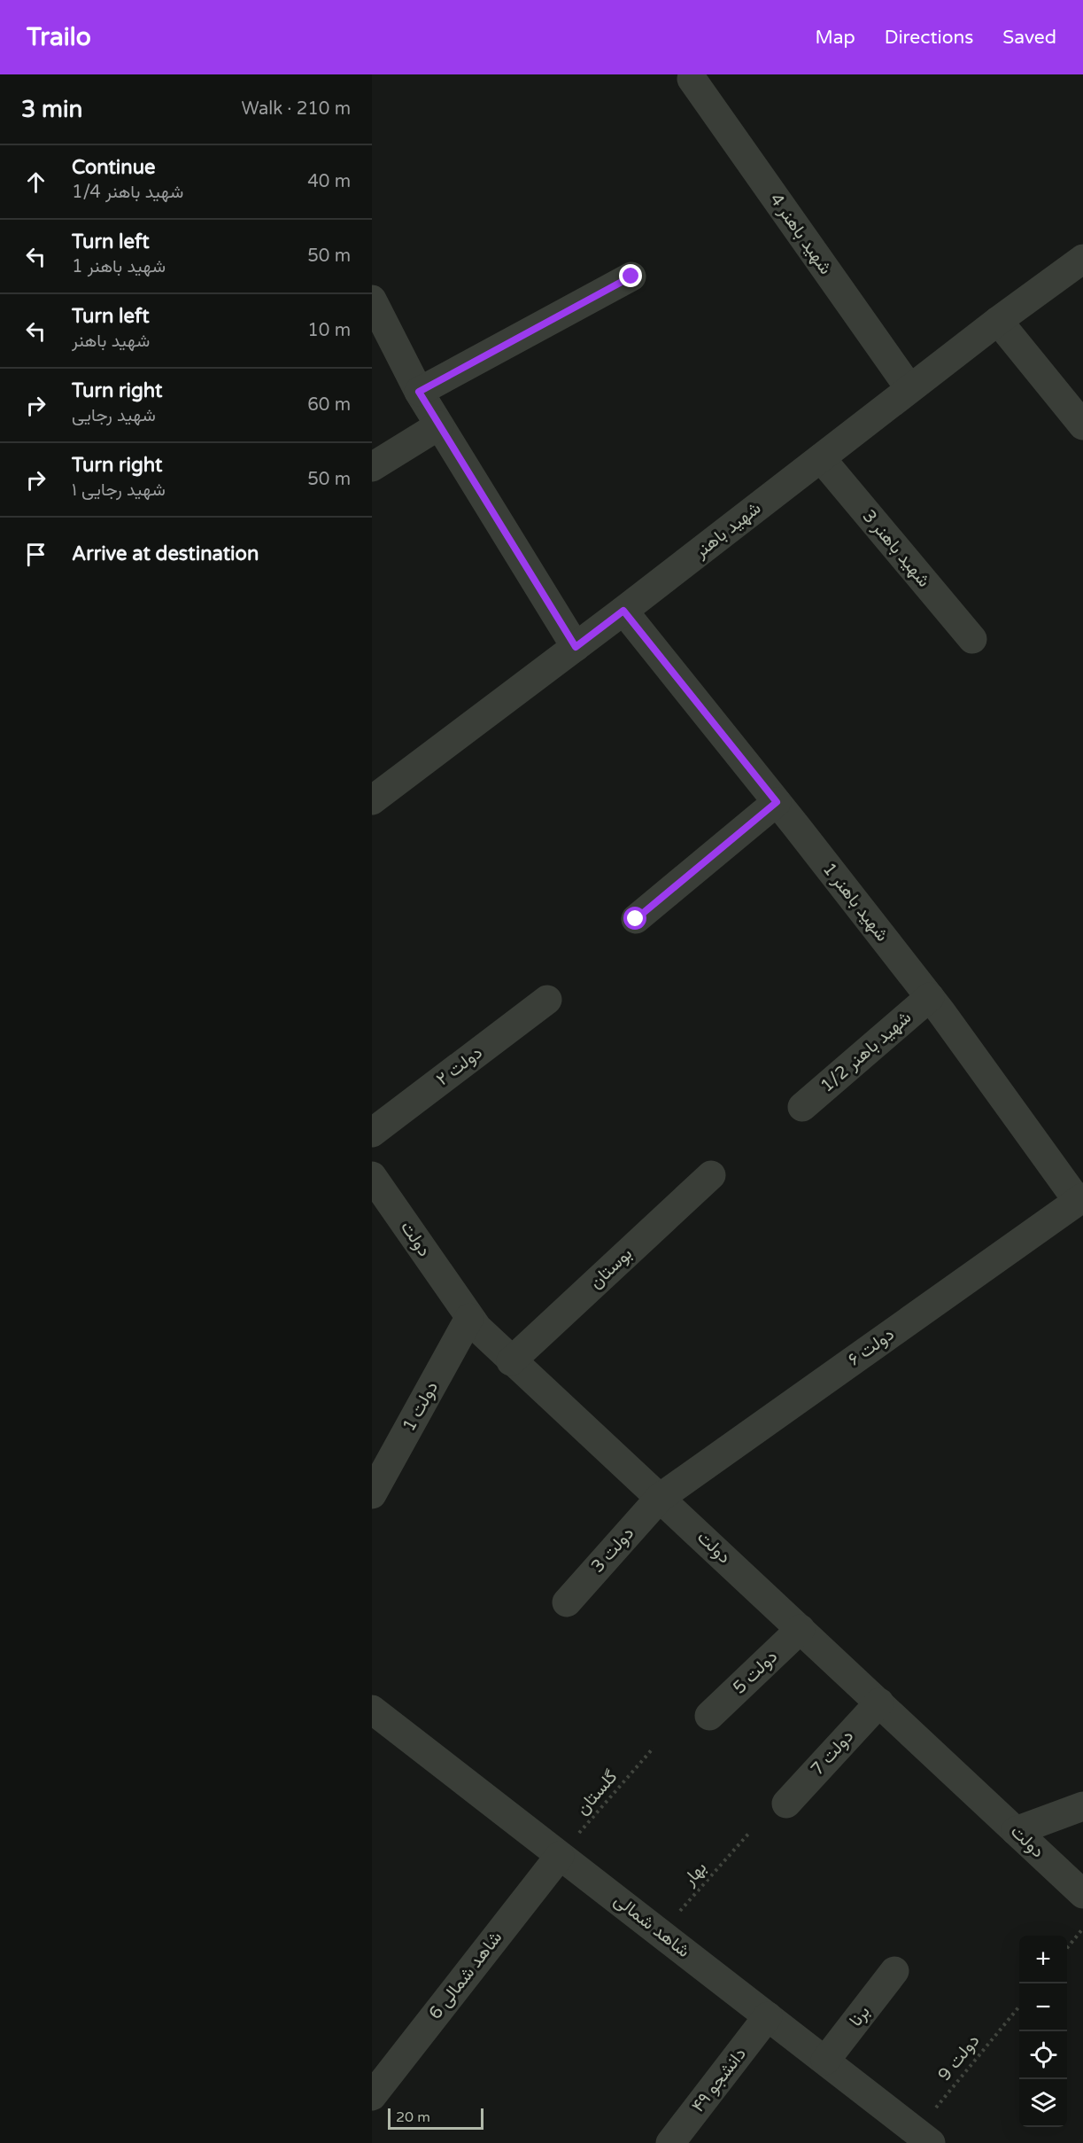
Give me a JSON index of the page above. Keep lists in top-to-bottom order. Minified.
{"streets":{"street":["شهید باهنر 4","شهید باهنر","شهید باهنر 3","شهید باهنر 1","شهید باهنر 1/2","دولت ۲","دولت","بوستان","دولت ۶","دولت 1","دولت 3","دولت 5","دولت 7","شاهد شمالی","شاهد شمالی 6","برنا","دانشجو ۴۹"],"path":["گلستان","بهار","دولت 9"]},"crossings":[["شهید باهنر 4","شهید باهنر"],["شهید باهنر","شهید باهنر 3"],["شهید باهنر","شهید باهنر 1"],["شهید باهنر 1","شهید باهنر 1/2"],["شهید باهنر 1","دولت ۶"],["دولت","بوستان"],["دولت","دولت ۶"],["دولت","دولت 1"],["دولت","دولت 3"],["دولت","دولت 5"],["دولت","دولت 7"],["دولت ۶","دولت 3"],["گلستان","شاهد شمالی"],["گلستان","شاهد شمالی 6"],["بهار","شاهد شمالی"],["شاهد شمالی","شاهد شمالی 6"],["شاهد شمالی","برنا"],["شاهد شمالی","دولت 9"],["شاهد شمالی","دانشجو ۴۹"]],"scale_bar":"20 m","page":{"header":"Trailo","nav":["Map","Directions","Saved"],"heading":["3 min","Walk · 210 m"],"list":[["Continue","شهید باهنر 1/4","40 m"],["Turn left","شهید باهنر 1","50 m"],["Turn left","شهید باهنر","10 m"],["Turn right","شهید رجایی","60 m"],["Turn right","شهید رجایی ۱","50 m"],"Arrive at destination"],"map_buttons":["+","−"],"scale":"20 m"}}
